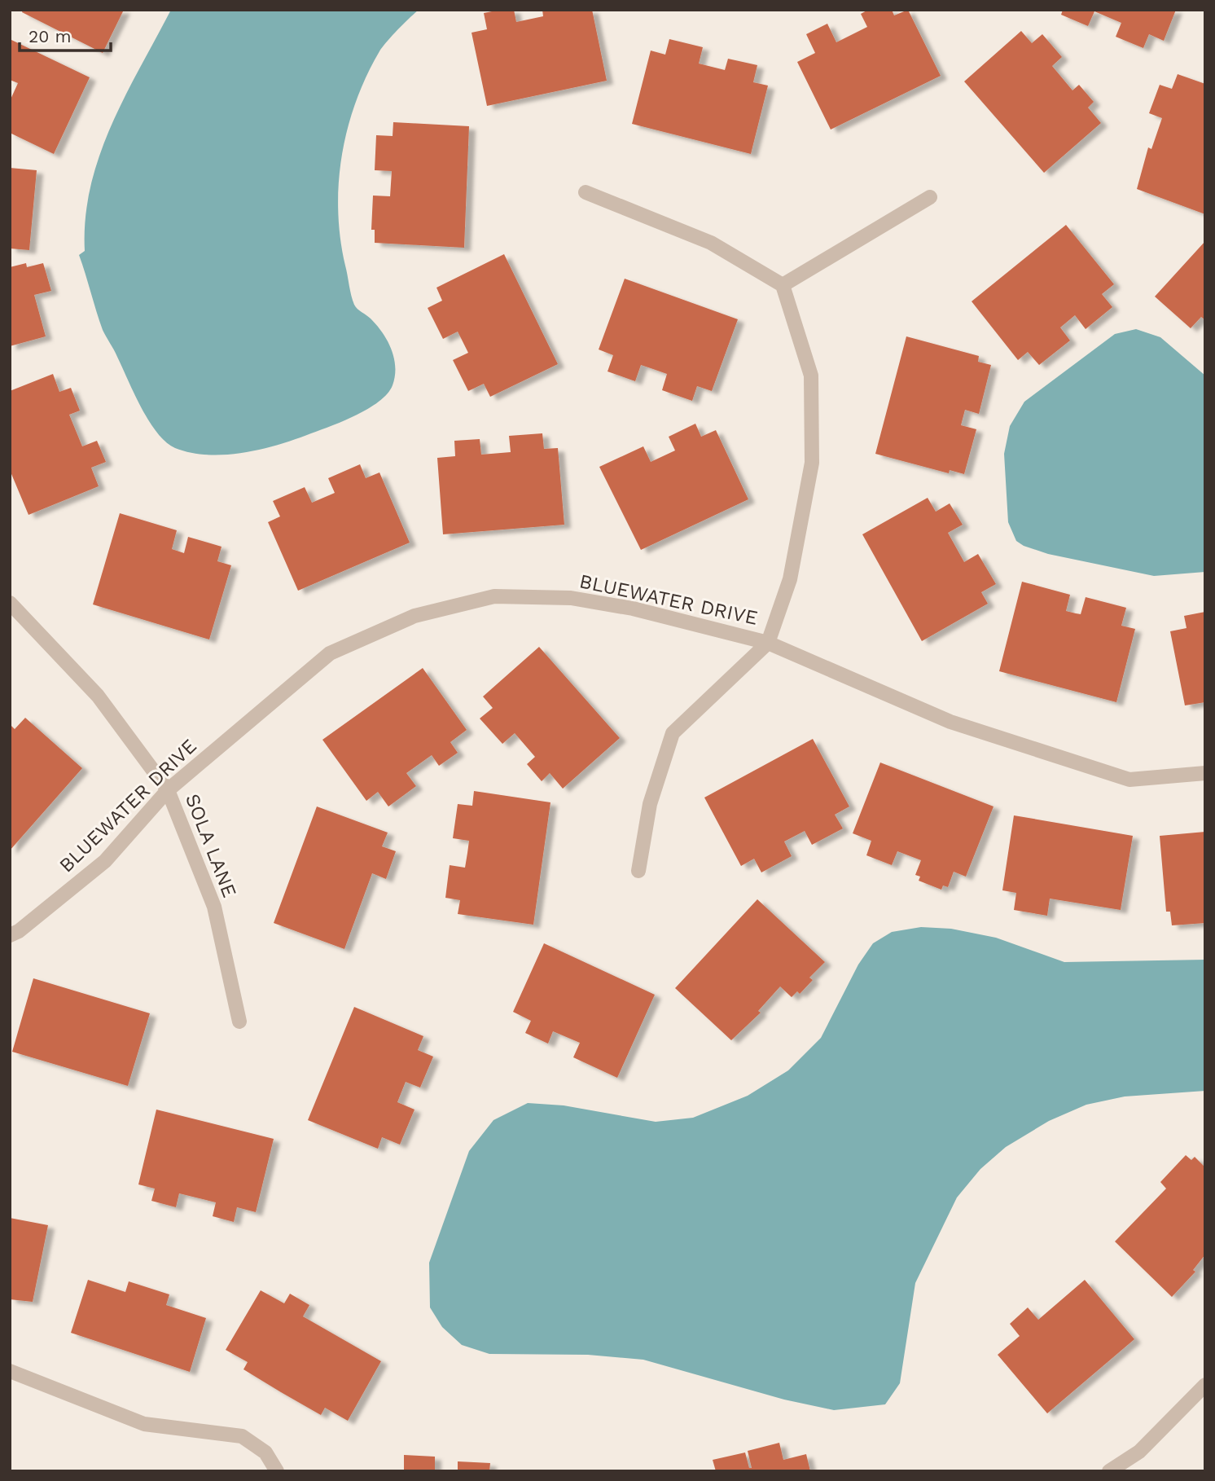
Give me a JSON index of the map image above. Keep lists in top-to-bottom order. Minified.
{"streets":{"street":["BLUEWATER DRIVE","SOLA LANE"]},"crossings":[["BLUEWATER DRIVE","SOLA LANE"]],"scale_bar":"20 m"}
